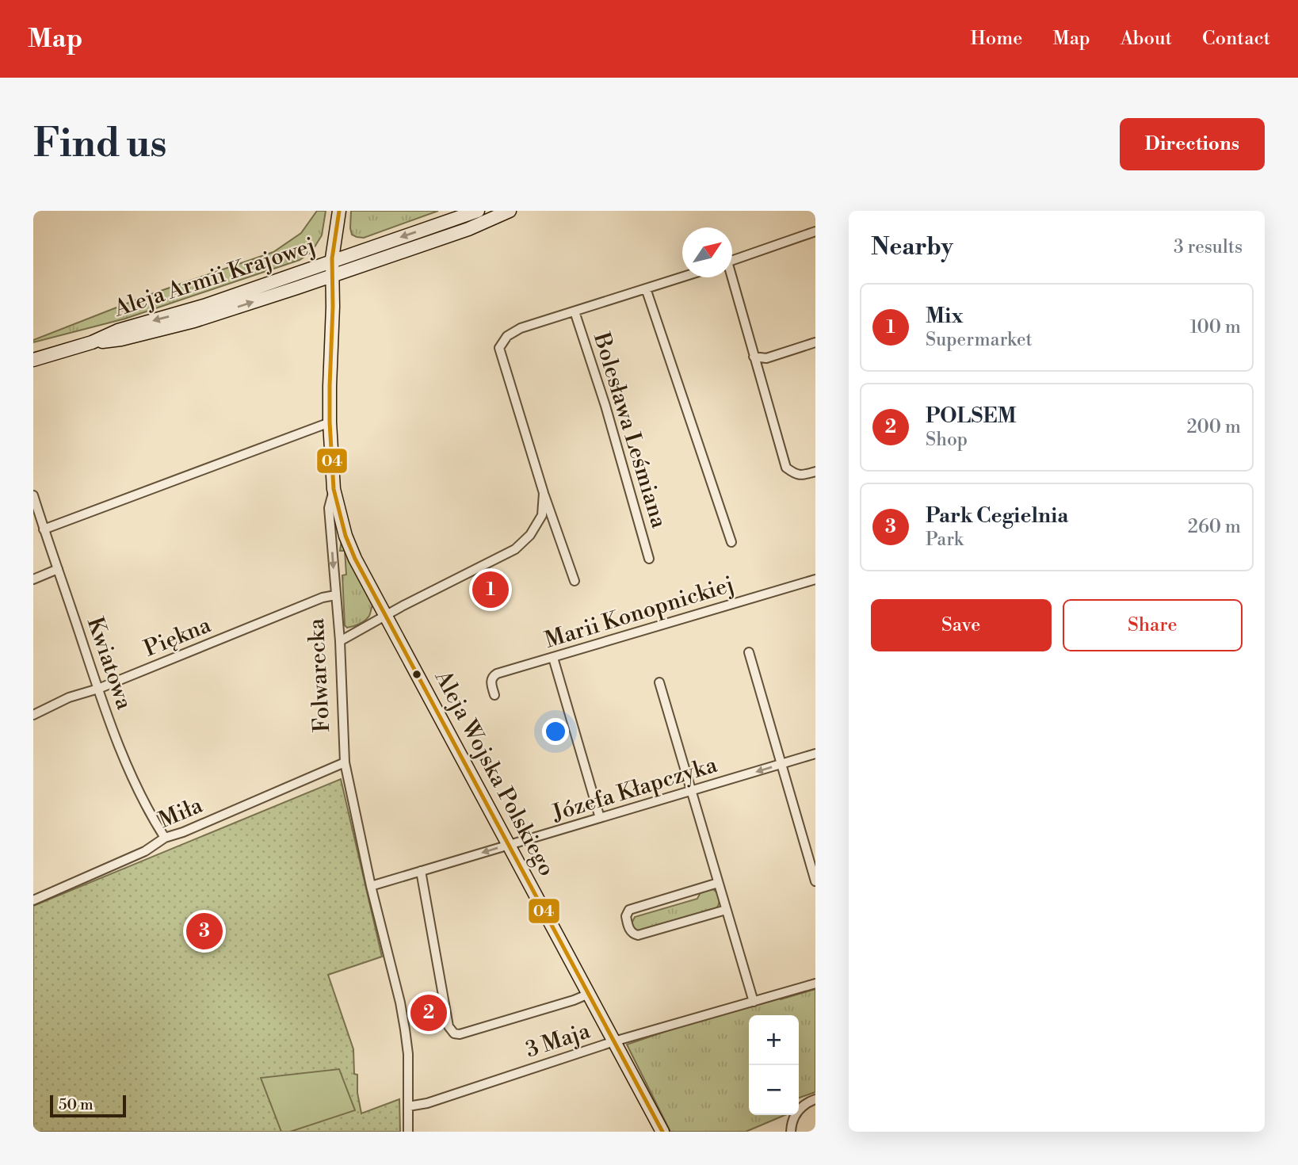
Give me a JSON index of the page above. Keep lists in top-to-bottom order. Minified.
{"streets":{"street":["Aleja Armii Krajowej","Bolesława Leśmiana","Marii Konopnickiej","Piękna","Kwiatowa","Folwarecka","Aleja Wojska Polskiego","Józefa Kłapczyka","Miła","3 Maja"]},"crossings":[["Aleja Armii Krajowej","Folwarecka"],["Piękna","Kwiatowa"],["Piękna","Folwarecka"],["Kwiatowa","Miła"],["Folwarecka","Aleja Wojska Polskiego"],["Folwarecka","Józefa Kłapczyka"],["Folwarecka","Miła"],["Folwarecka","3 Maja"],["Aleja Wojska Polskiego","Józefa Kłapczyka"],["Aleja Wojska Polskiego","3 Maja"]],"one_way":["Józefa Kłapczyka"],"lines":["transit line 04"],"scale_bar":"50 m","north":"top right","page":{"header":"Map","nav":["Home","Map","About","Contact"],"buttons":["Directions",["Save","Share"]],"title":"Find us","heading":["Nearby","3 results"],"list":[{"mark":"1","name":"Mix","note":"Supermarket","value":"100 m"},{"mark":"2","name":"POLSEM","note":"Shop","value":"200 m"},{"mark":"3","name":"Park Cegielnia","note":"Park","value":"260 m"}],"pins":["1","3","2"],"map_buttons":["+","−"],"scale":"50 m"}}
